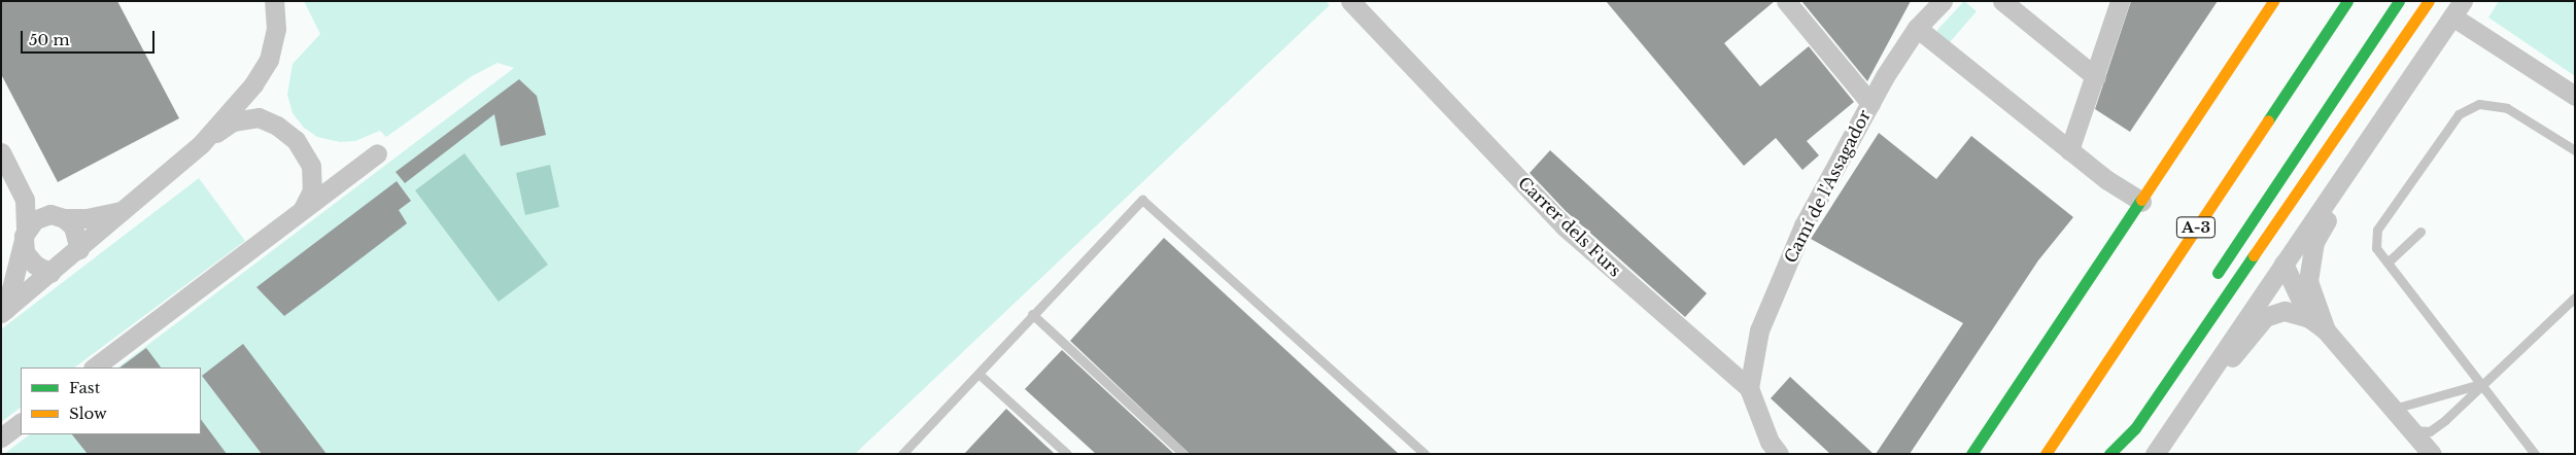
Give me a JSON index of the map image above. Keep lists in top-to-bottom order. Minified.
{"streets":{"main road":["A-3"],"street":["Camí de l'Assagador","Carrer dels Furs"]},"crossings":[["Camí de l'Assagador","Carrer dels Furs"]],"legend":["Fast","Slow"],"scale_bar":"50 m"}
